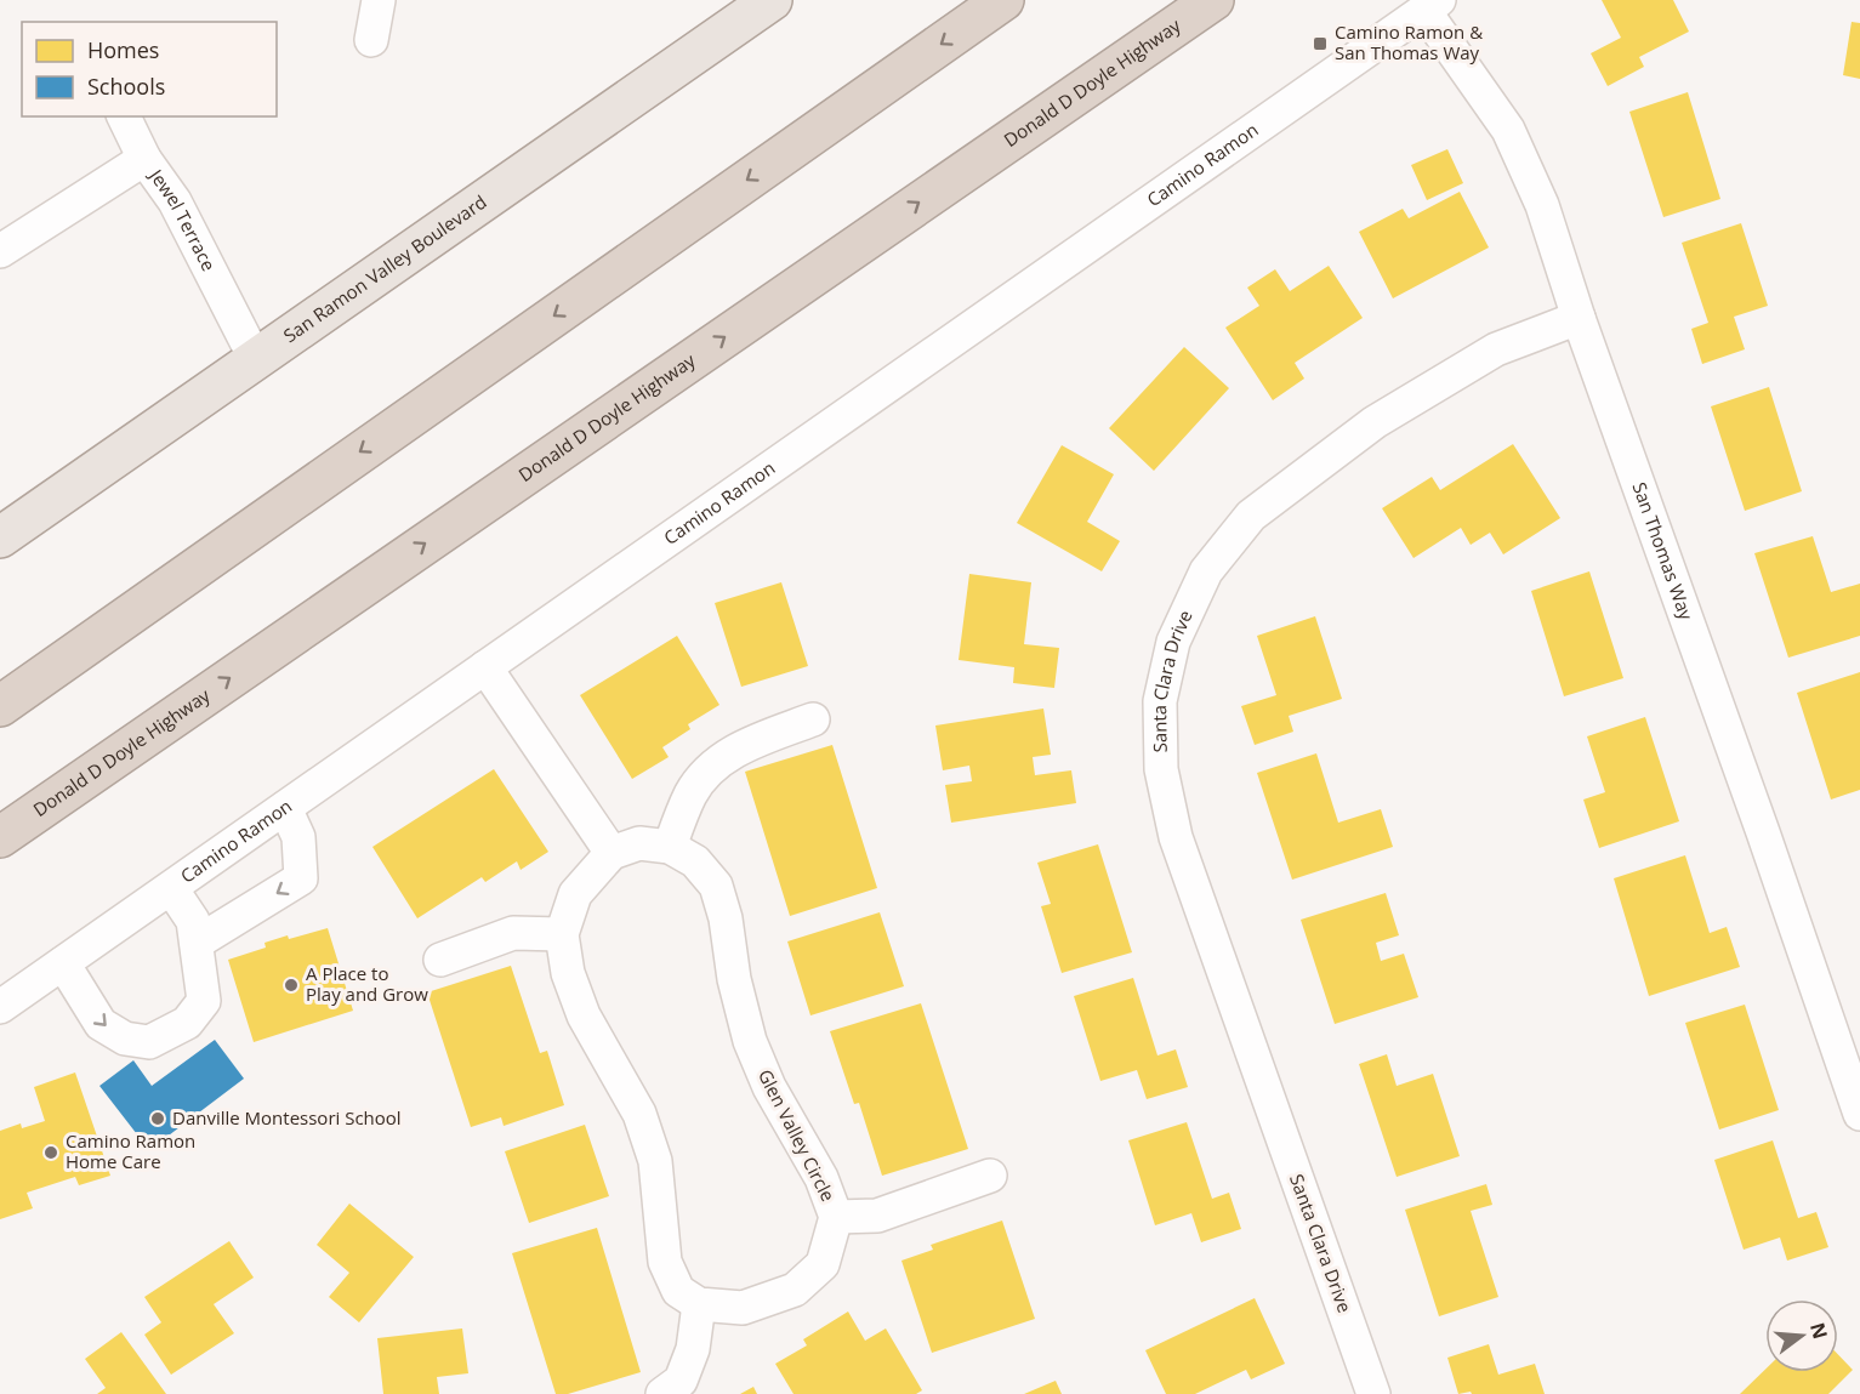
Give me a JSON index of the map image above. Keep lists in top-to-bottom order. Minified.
{"streets":{"highway":["Donald D Doyle Highway"],"main road":["San Ramon Valley Boulevard"],"street":["Camino Ramon","Jewel Terrace","San Thomas Way","Santa Clara Drive","Glen Valley Circle"]},"crossings":[["Camino Ramon","San Thomas Way"],["Jewel Terrace","San Ramon Valley Boulevard"],["San Thomas Way","Santa Clara Drive"]],"places":{"transit":["Camino Ramon & San Thomas Way"],"other":["A Place to Play and Grow","Danville Montessori School","Camino Ramon Home Care"]},"legend":["Homes","Schools"],"north":"right"}
